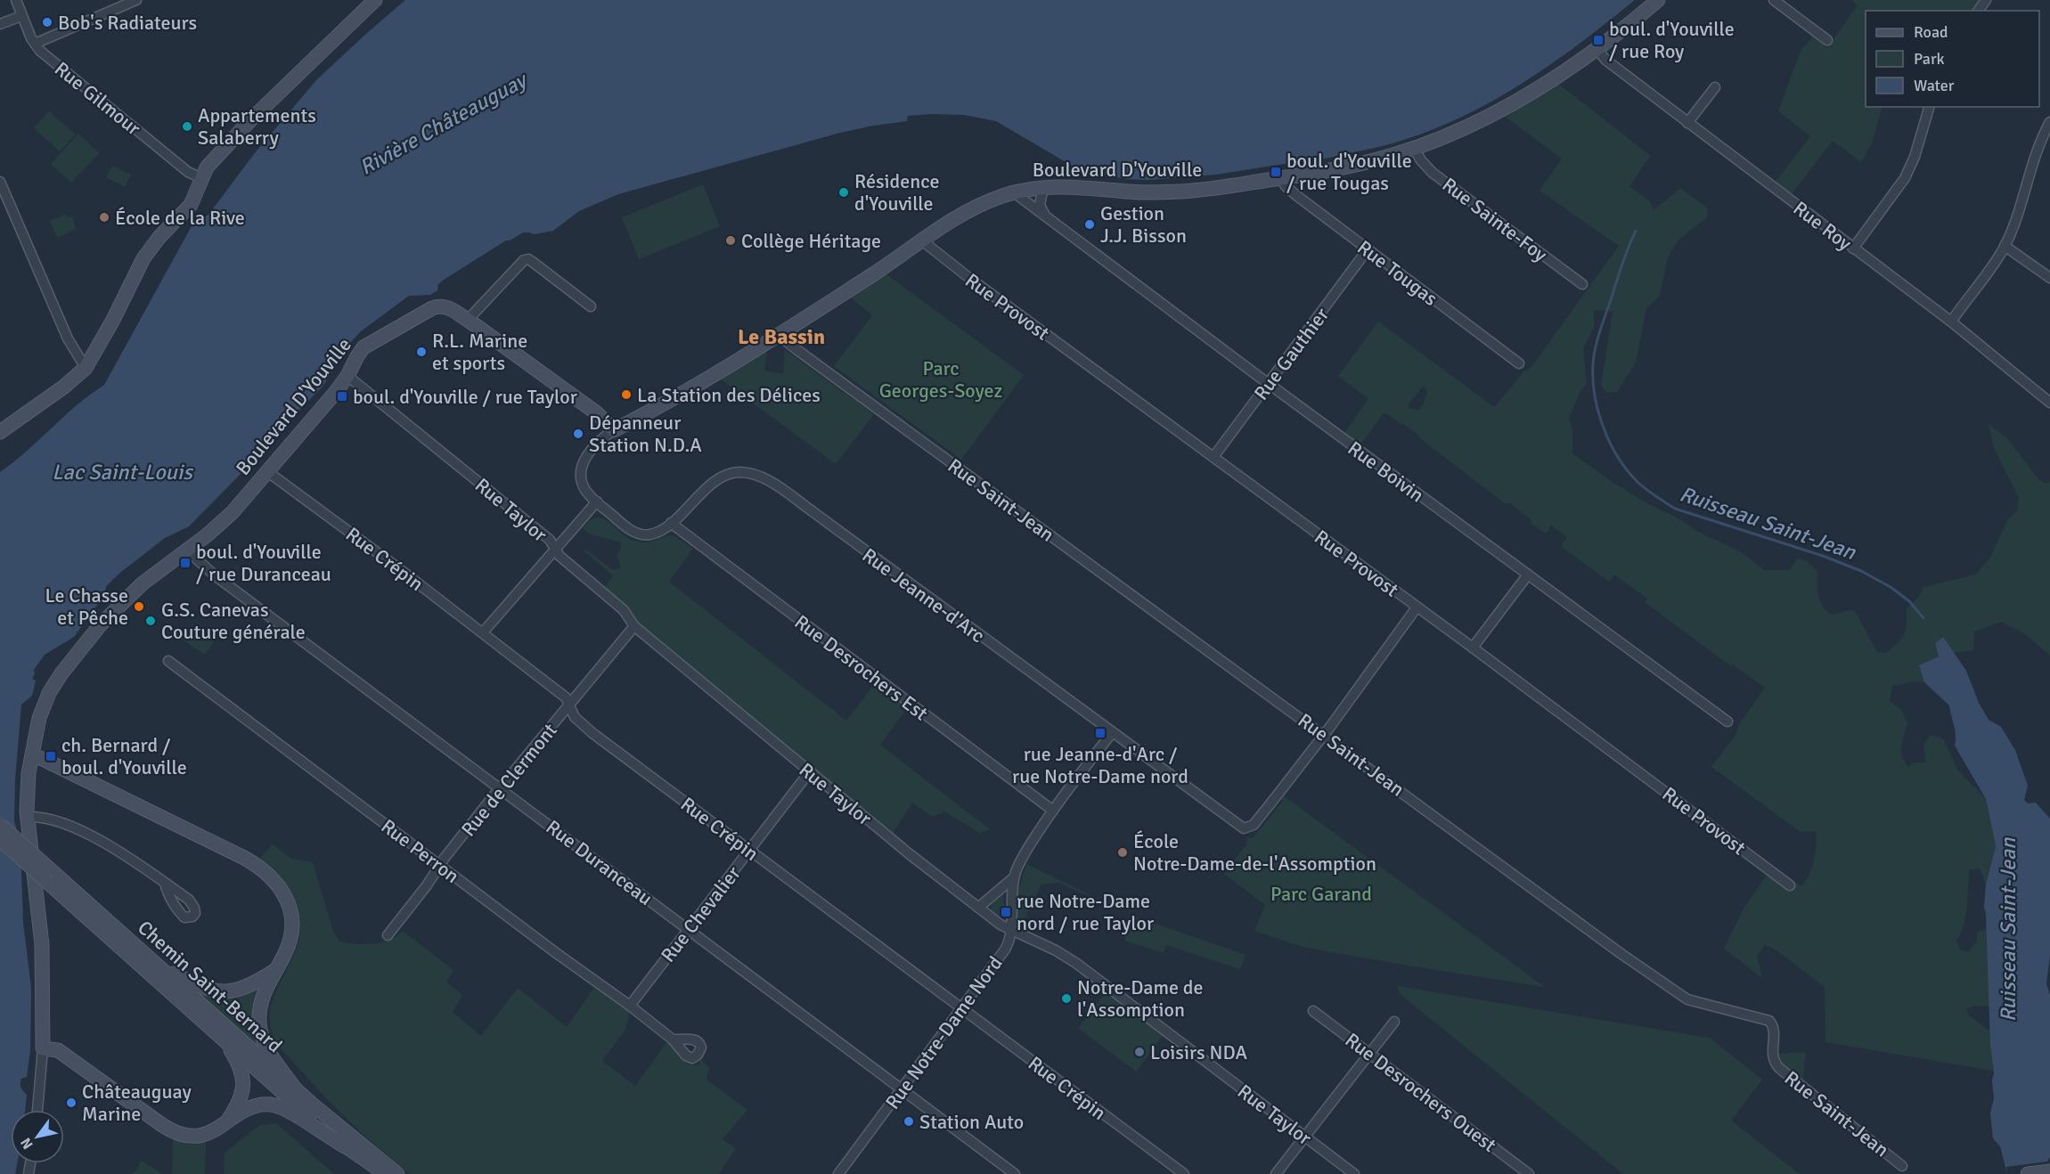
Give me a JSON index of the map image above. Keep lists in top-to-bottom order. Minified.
{"streets":{"street":["Rue Gilmour","Boulevard D'Youville","Rue Sainte-Foy","Rue Roy","Rue Tougas","Rue Provost","Rue Gauthier","Rue Boivin","Rue Saint-Jean","Rue Taylor","Rue Crépin","Rue Jeanne-d'Arc","Rue Desrochers Est","Rue de Clermont","Rue Perron","Rue Duranceau","Rue Chevalier","Chemin Saint-Bernard","Rue Notre-Dame Nord","Rue Desrochers Ouest"]},"crossings":[["Boulevard D'Youville","Rue Sainte-Foy"],["Boulevard D'Youville","Rue Roy"],["Boulevard D'Youville","Rue Tougas"],["Boulevard D'Youville","Rue Provost"],["Boulevard D'Youville","Rue Boivin"],["Boulevard D'Youville","Rue Saint-Jean"],["Boulevard D'Youville","Rue Taylor"],["Boulevard D'Youville","Rue Crépin"],["Boulevard D'Youville","Rue Jeanne-d'Arc"],["Boulevard D'Youville","Rue Duranceau"],["Rue Tougas","Rue Gauthier"],["Rue Provost","Rue Gauthier"],["Rue Gauthier","Rue Boivin"],["Rue Saint-Jean","Rue Jeanne-d'Arc"],["Rue Taylor","Rue de Clermont"],["Rue Taylor","Rue Chevalier"],["Rue Taylor","Rue Notre-Dame Nord"],["Rue Crépin","Rue de Clermont"],["Rue Crépin","Rue Chevalier"],["Rue Crépin","Rue Notre-Dame Nord"],["Rue Jeanne-d'Arc","Rue Desrochers Est"],["Rue Jeanne-d'Arc","Rue Notre-Dame Nord"],["Rue Desrochers Est","Rue Notre-Dame Nord"],["Rue de Clermont","Rue Perron"],["Rue de Clermont","Rue Duranceau"],["Rue Perron","Rue Chevalier"],["Rue Duranceau","Rue Chevalier"],["Rue Duranceau","Rue Notre-Dame Nord"]],"districts":["Le Bassin"],"water":["Rivière Châteauguay","Lac Saint-Louis","Ruisseau Saint-Jean"],"parks":["Parc Georges-Soyez","Parc Garand"],"places":{"other":["Bob's Radiateurs","Appartements Salaberry","Résidence d'Youville","École de la Rive","Gestion J.J. Bisson","Collège Héritage","R.L. Marine et sports","La Station des Délices","Dépanneur Station N.D.A","Le Chasse et Pêche","G.S. Canevas Couture générale","École Notre-Dame-de-l'Assomption","Notre-Dame de l'Assomption","Loisirs NDA","Châteauguay Marine","Station Auto"],"transit":["boul. d'Youville / rue Roy","boul. d'Youville / rue Tougas","boul. d'Youville / rue Taylor","boul. d'Youville / rue Duranceau","rue Jeanne-d'Arc / rue Notre-Dame nord","ch. Bernard / boul. d'Youville","rue Notre-Dame nord / rue Taylor"]},"legend":["Road","Park","Water"],"north":"bottom left"}
